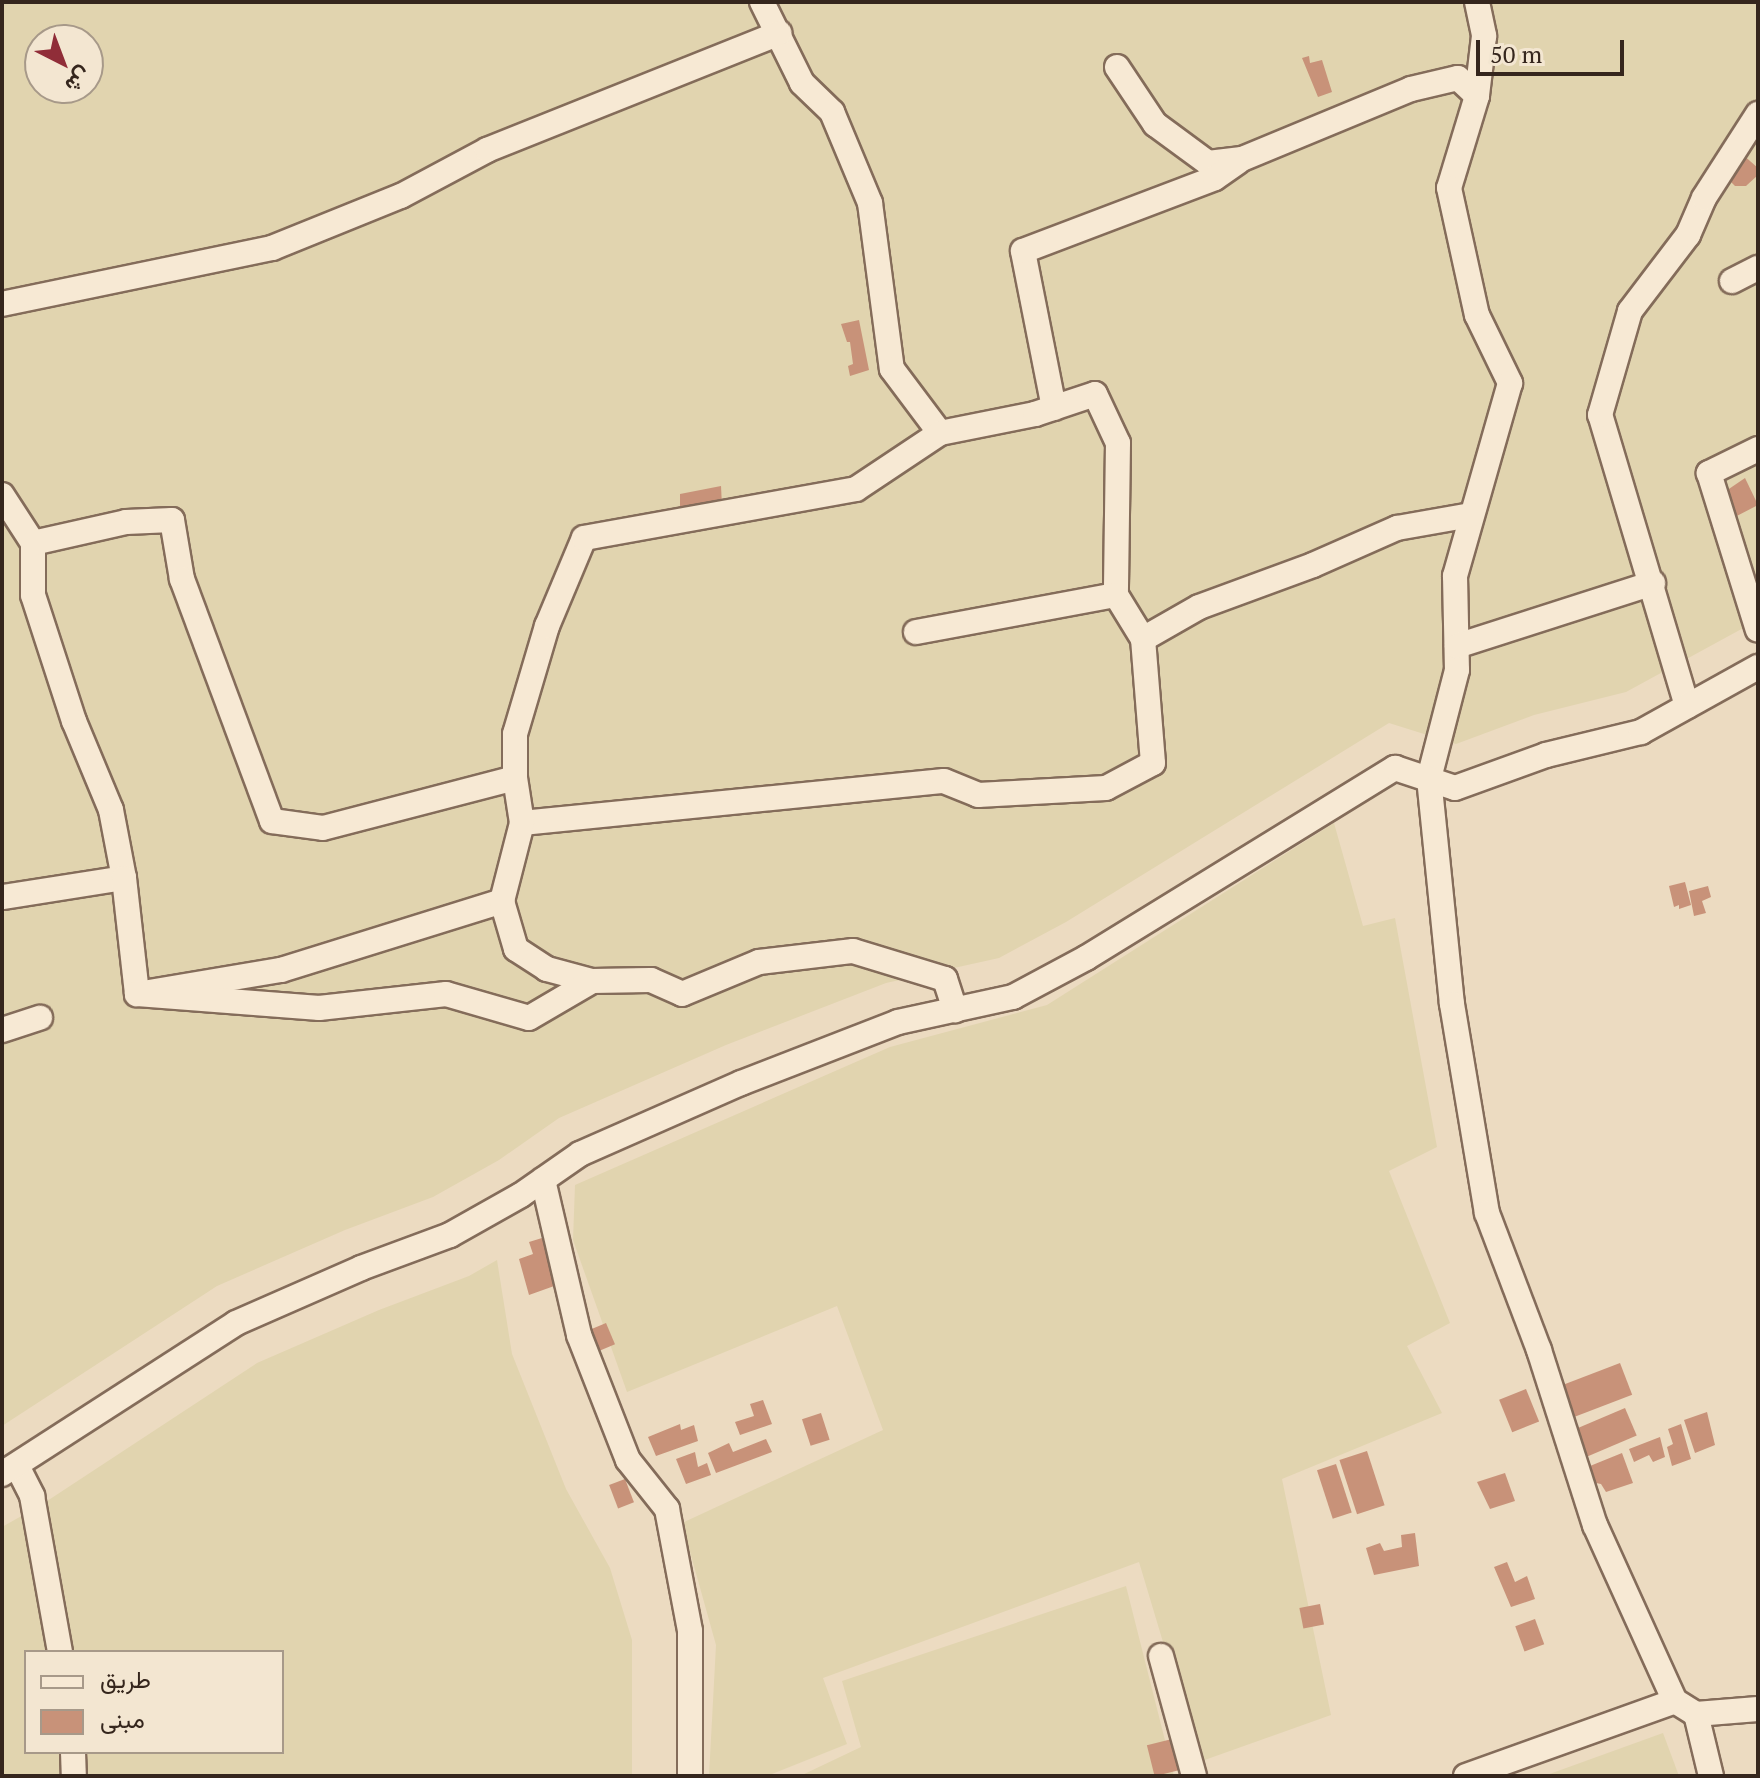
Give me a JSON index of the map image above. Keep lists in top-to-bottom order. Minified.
{"legend":["طريق","مبنى"],"scale_bar":"50 m","north":"bottom right"}
